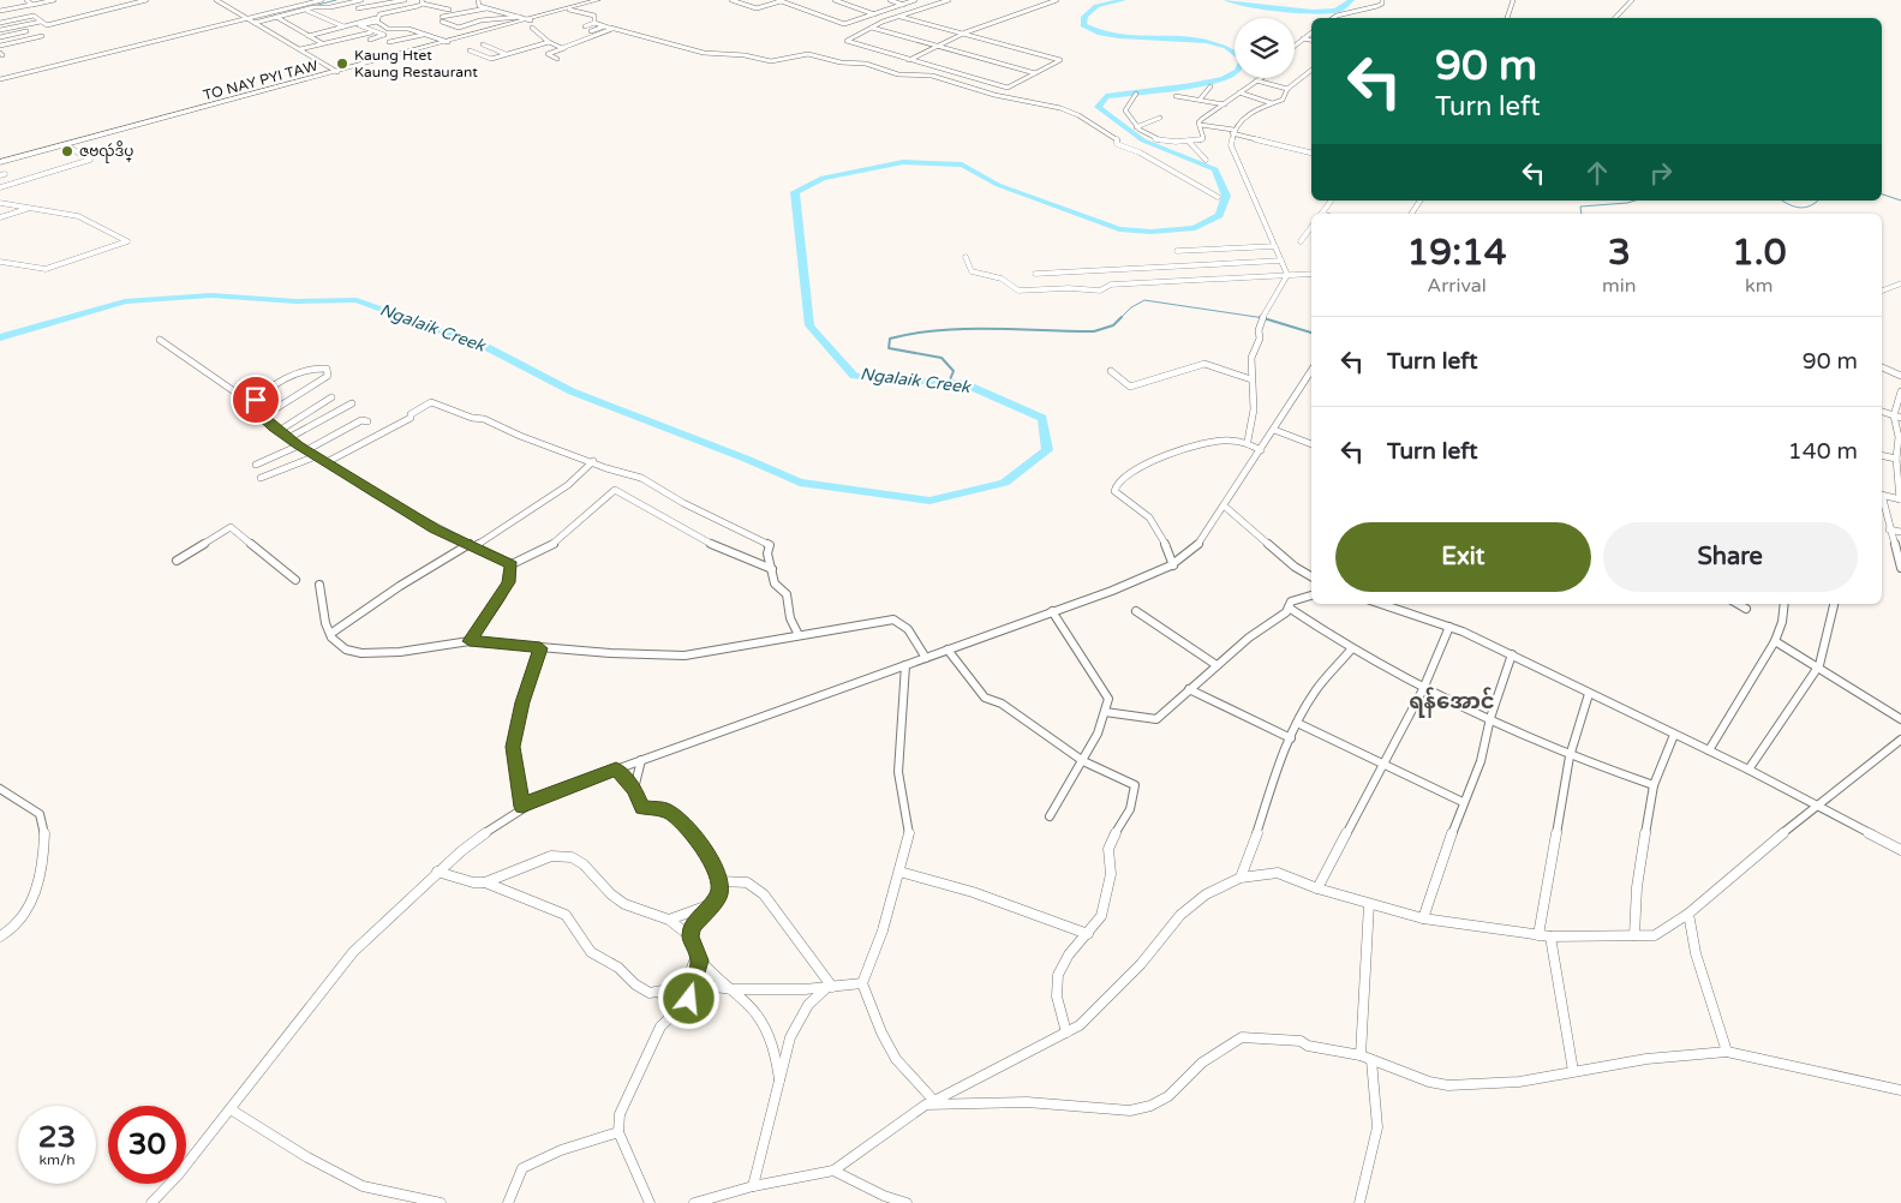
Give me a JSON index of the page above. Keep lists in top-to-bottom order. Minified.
{"streets":{"main road":["TO NAY PYI TAW"]},"districts":["ရန်အောင်"],"water":["Ngalaik Creek"],"places":["Kaung Htet Kaung Restaurant","ဇဗၺဴဒိပ္"],"page":{"turn":["90 m","Turn left"],"eta":["19:14","Arrival","3","min","1.0","km"],"list":[{"name":"Turn left","value":"90 m"},{"name":"Turn left","value":"140 m"}],"buttons":["Exit","Share"],"speed":"23 km/h","limit":"30"}}
